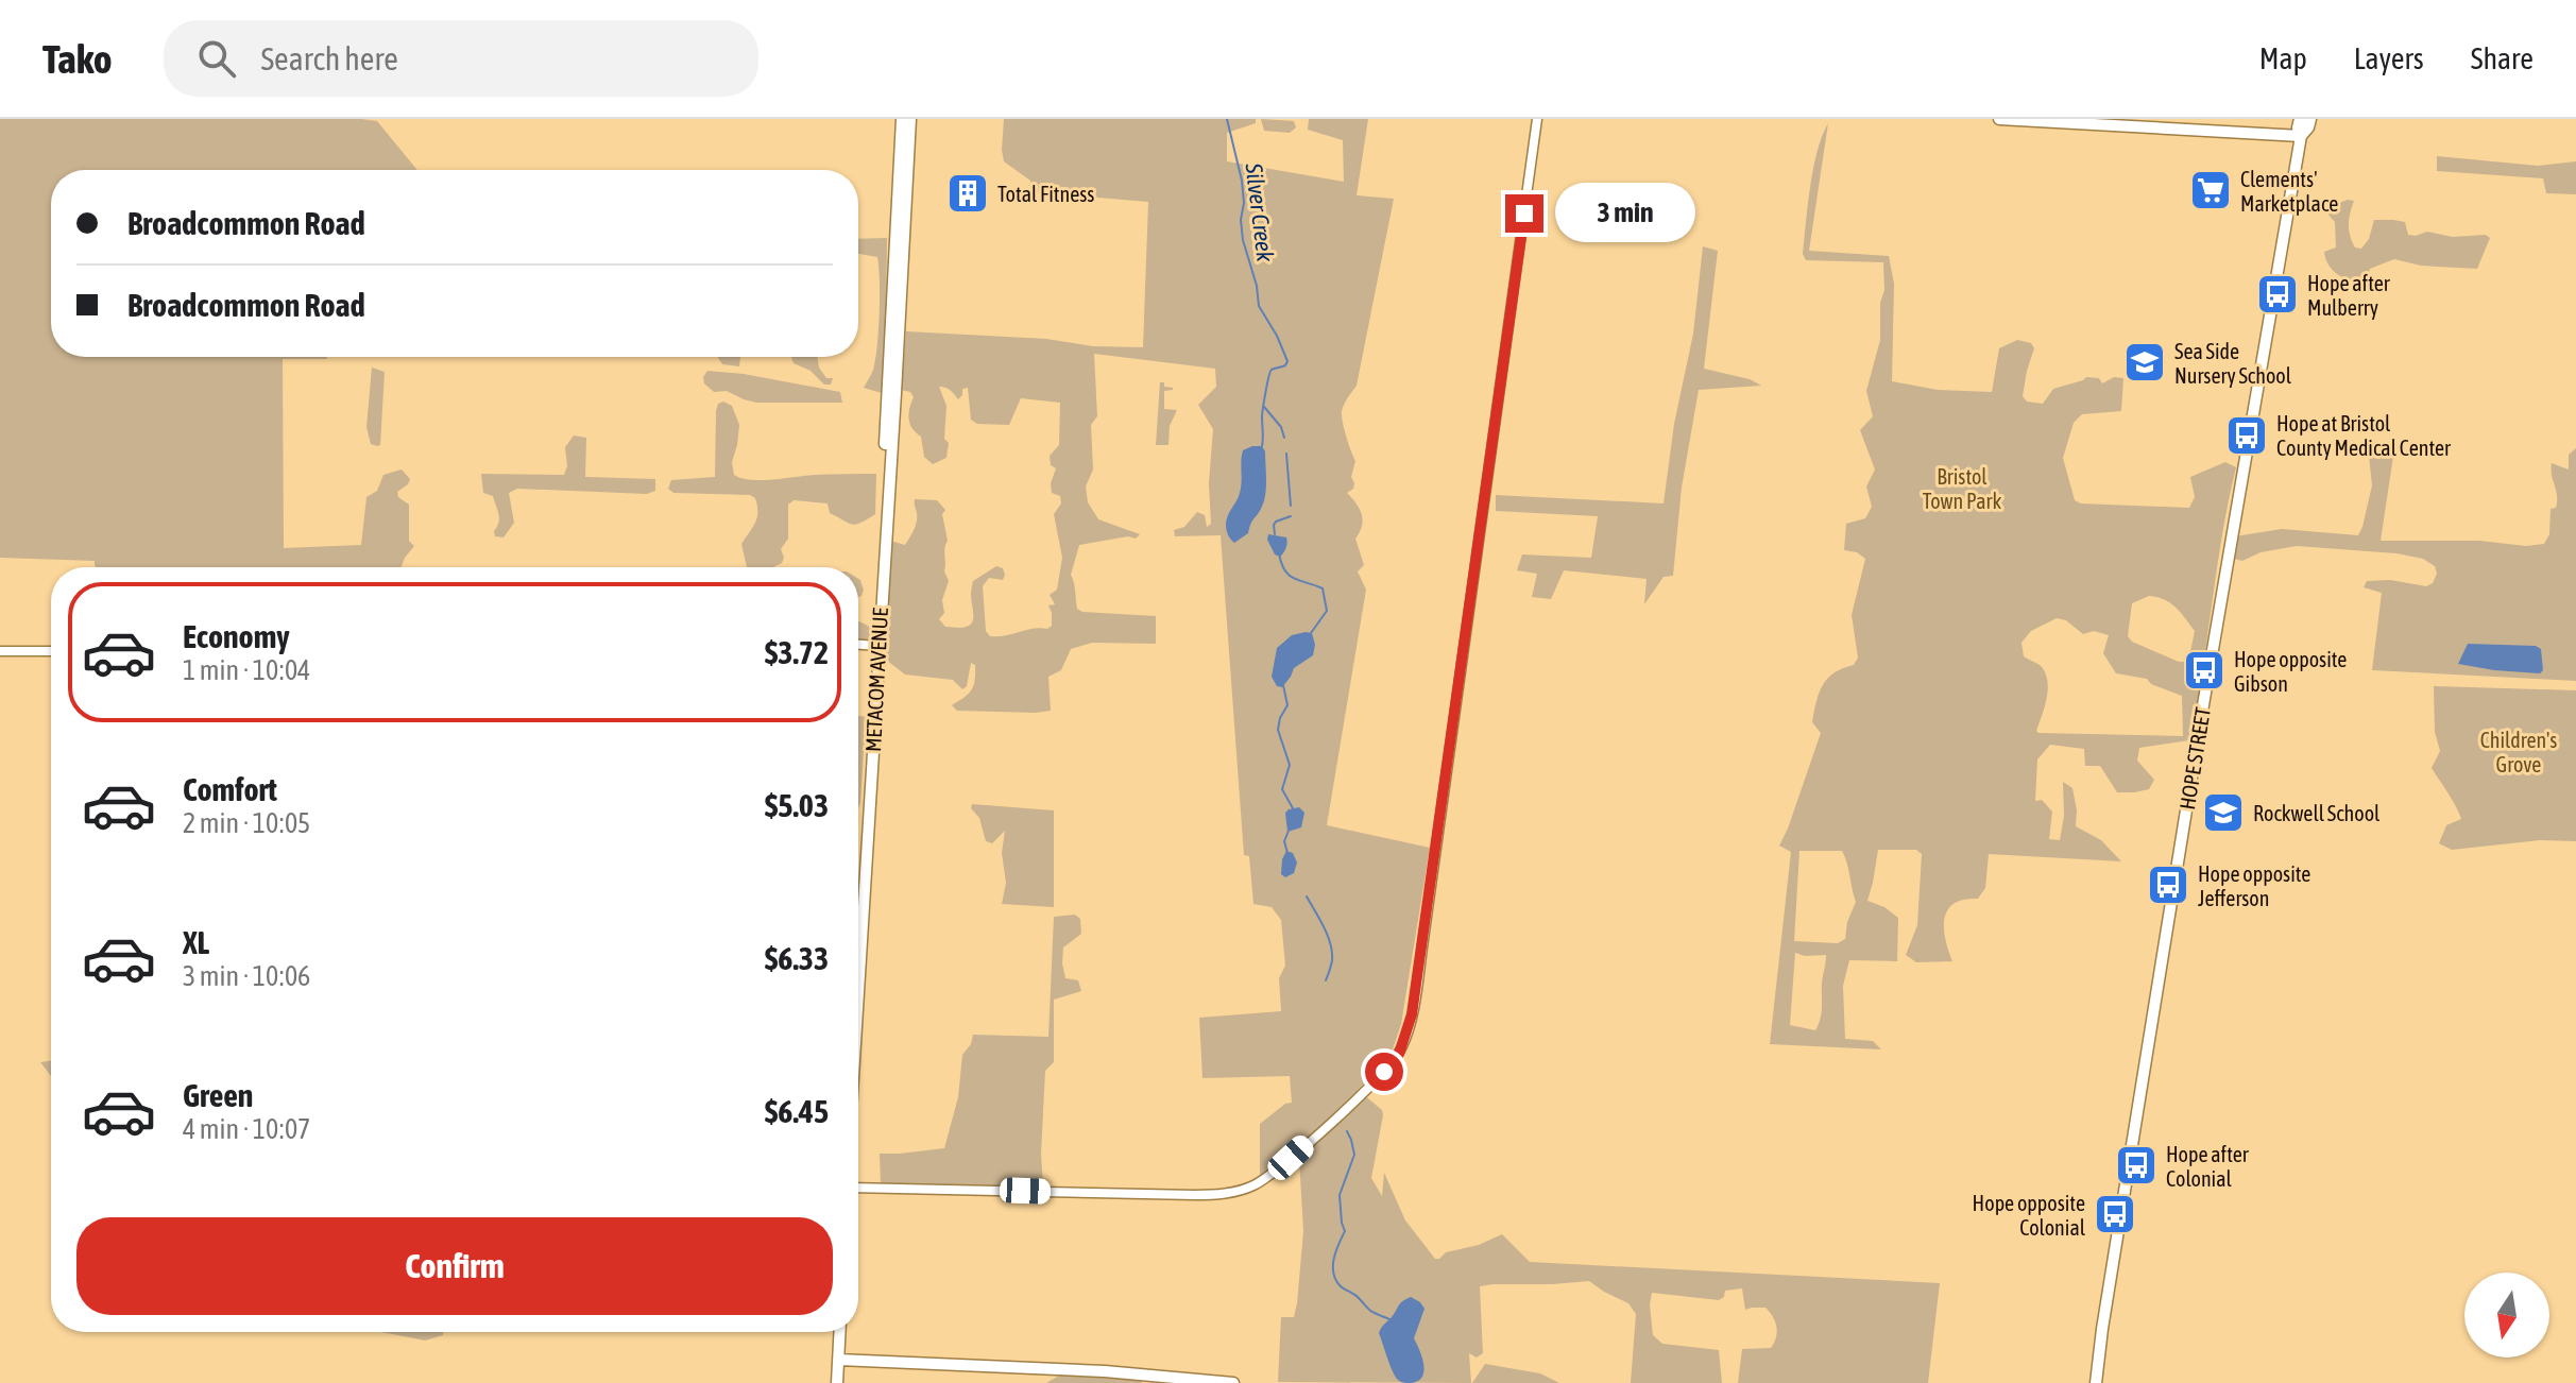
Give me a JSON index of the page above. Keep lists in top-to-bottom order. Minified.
{"streets":{"main road":["METACOM AVENUE","HOPE STREET"]},"water":["Silver Creek"],"parks":["Bristol Town Park","Children's Grove"],"places":{"supermarket":["Clements' Marketplace"],"building":["Total Fitness"],"bus stop":["Hope after Mulberry","Hope at Bristol County Medical Center","Hope opposite Gibson","Hope opposite Jefferson","Hope after Colonial","Hope opposite Colonial"],"school or university":["Sea Side Nursery School","Rockwell School"]},"north":"bottom","page":{"header":"Tako","search":"Search here","nav":["Map","Layers","Share"],"banner":["Broadcommon Road","Broadcommon Road"],"bubble":"3 min","list":[{"name":"Economy","note":"1 min · 10:04","value":"$3.72"},{"name":"Comfort","note":"2 min · 10:05","value":"$5.03"},{"name":"XL","note":"3 min · 10:06","value":"$6.33"},{"name":"Green","note":"4 min · 10:07","value":"$6.45"}],"buttons":"Confirm"}}
